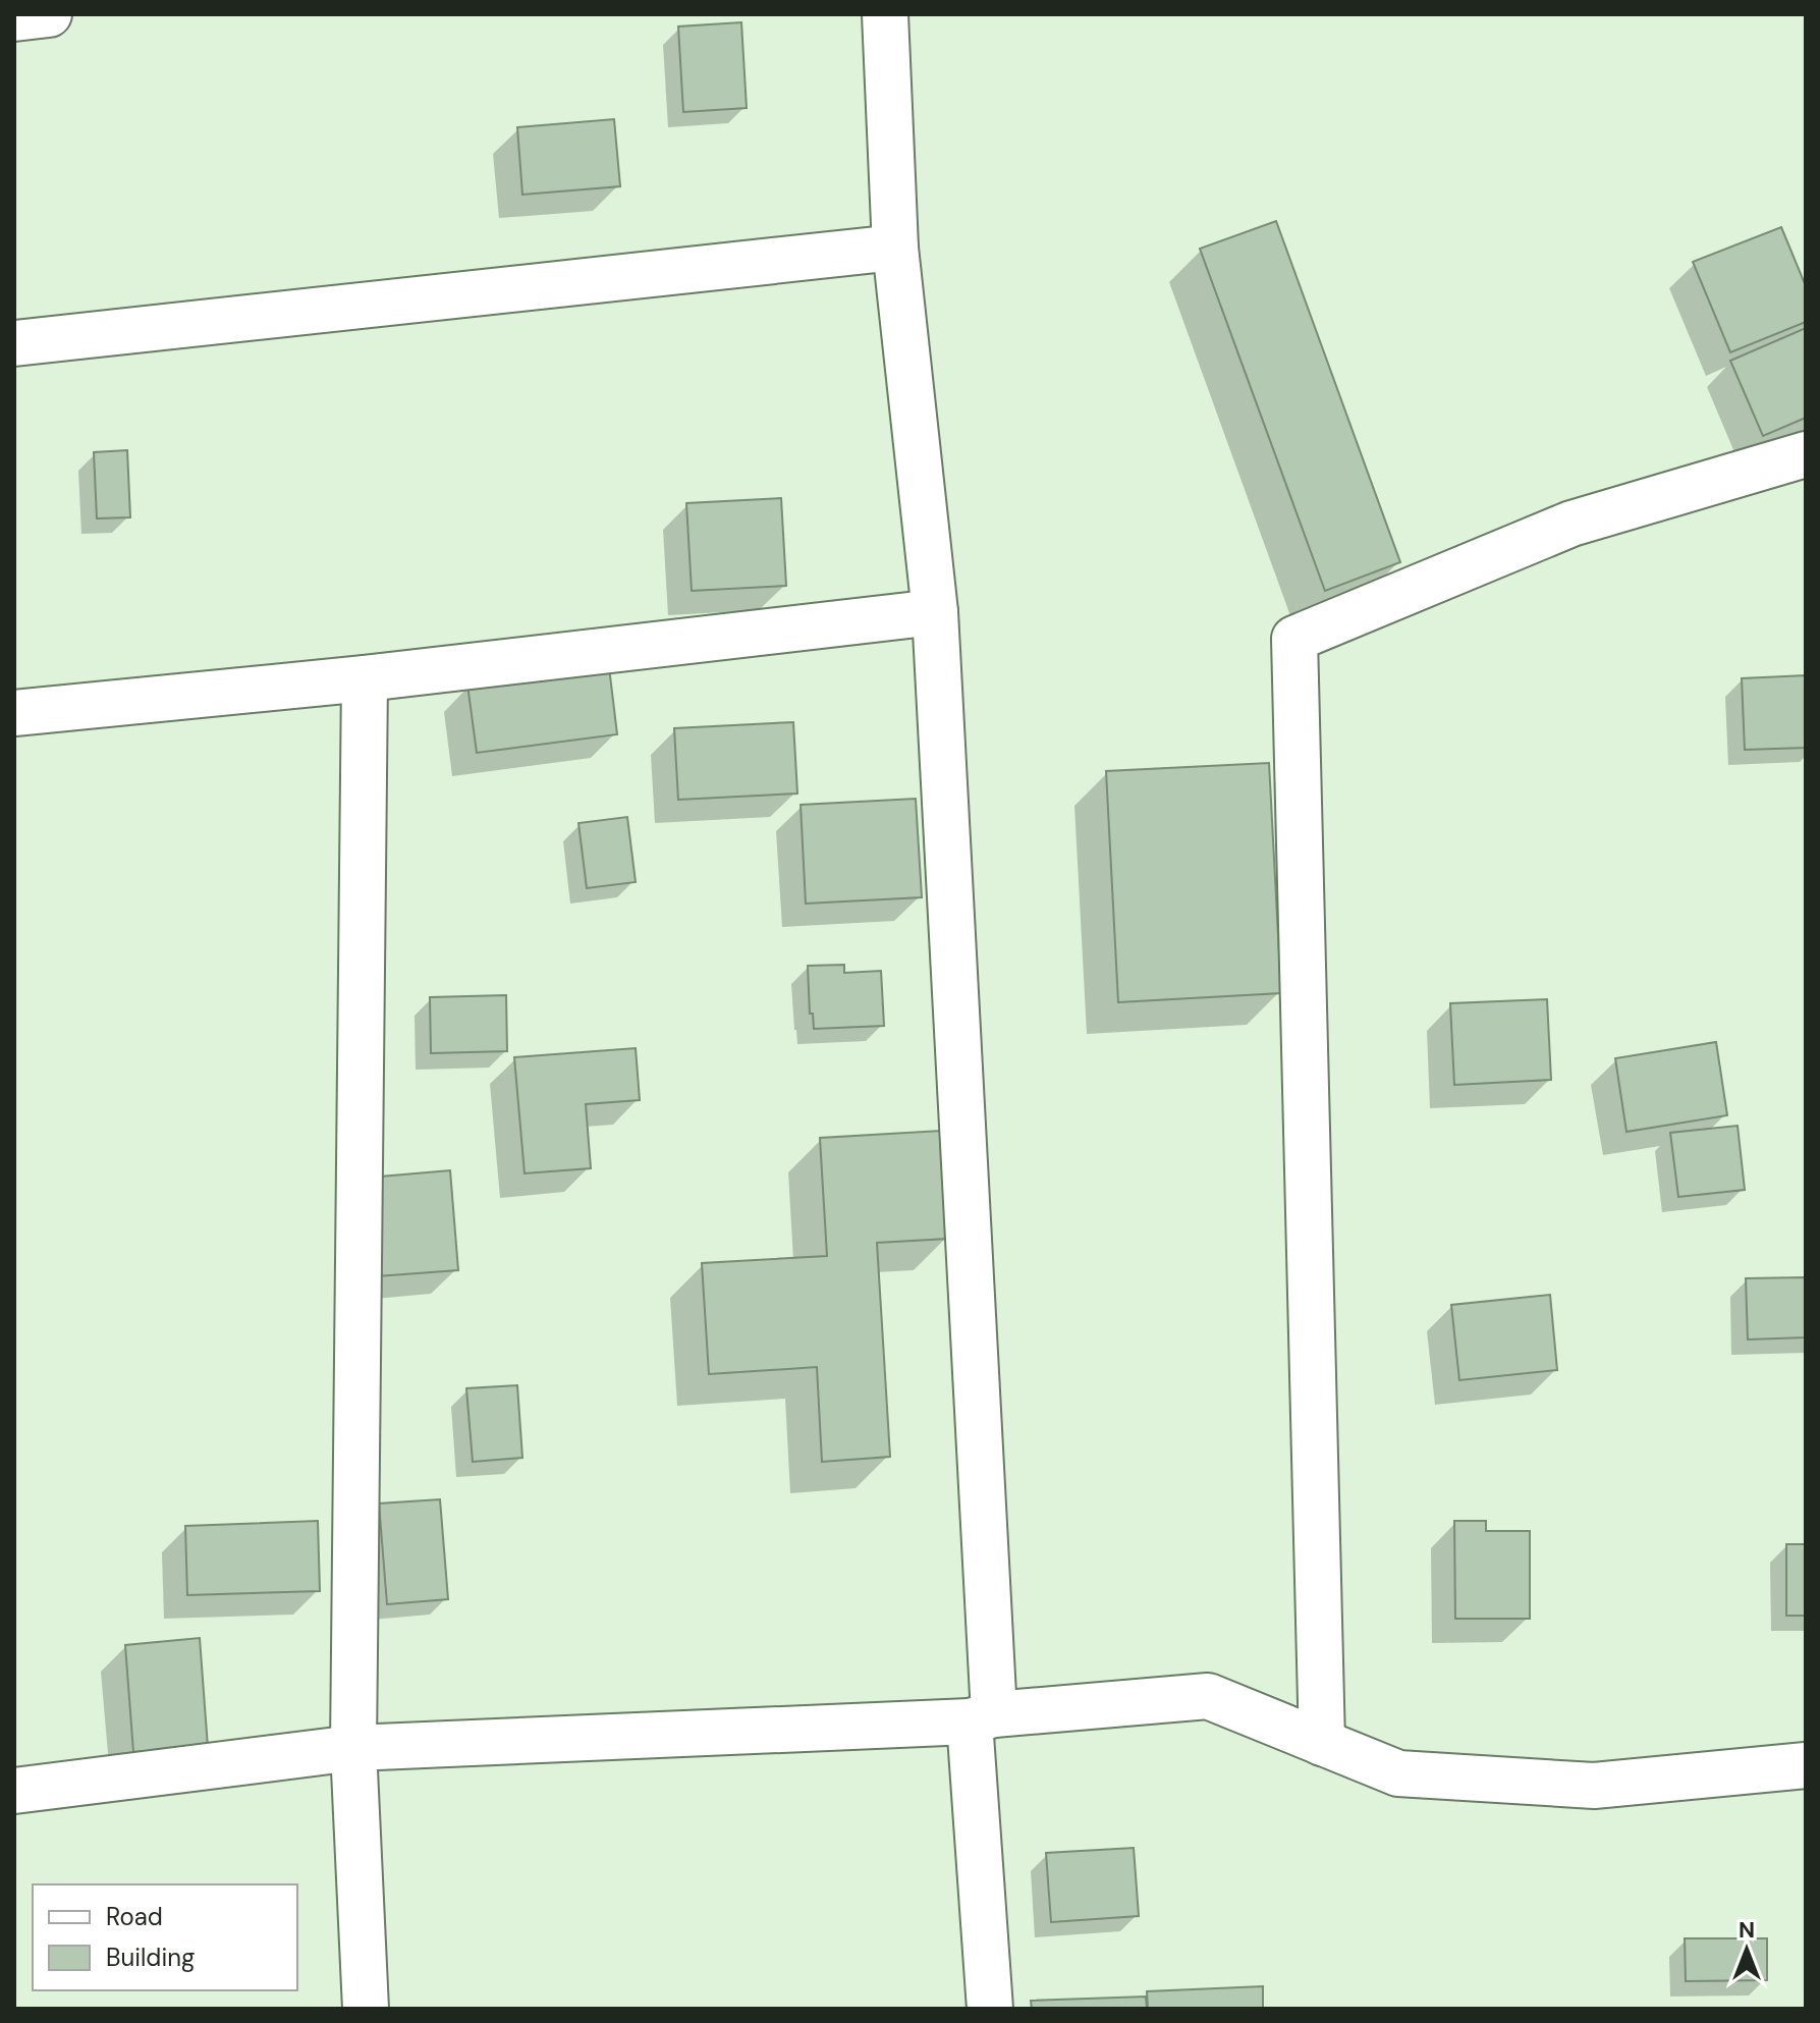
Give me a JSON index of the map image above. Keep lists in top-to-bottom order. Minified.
{"legend":["Road","Building"],"north":"top"}
